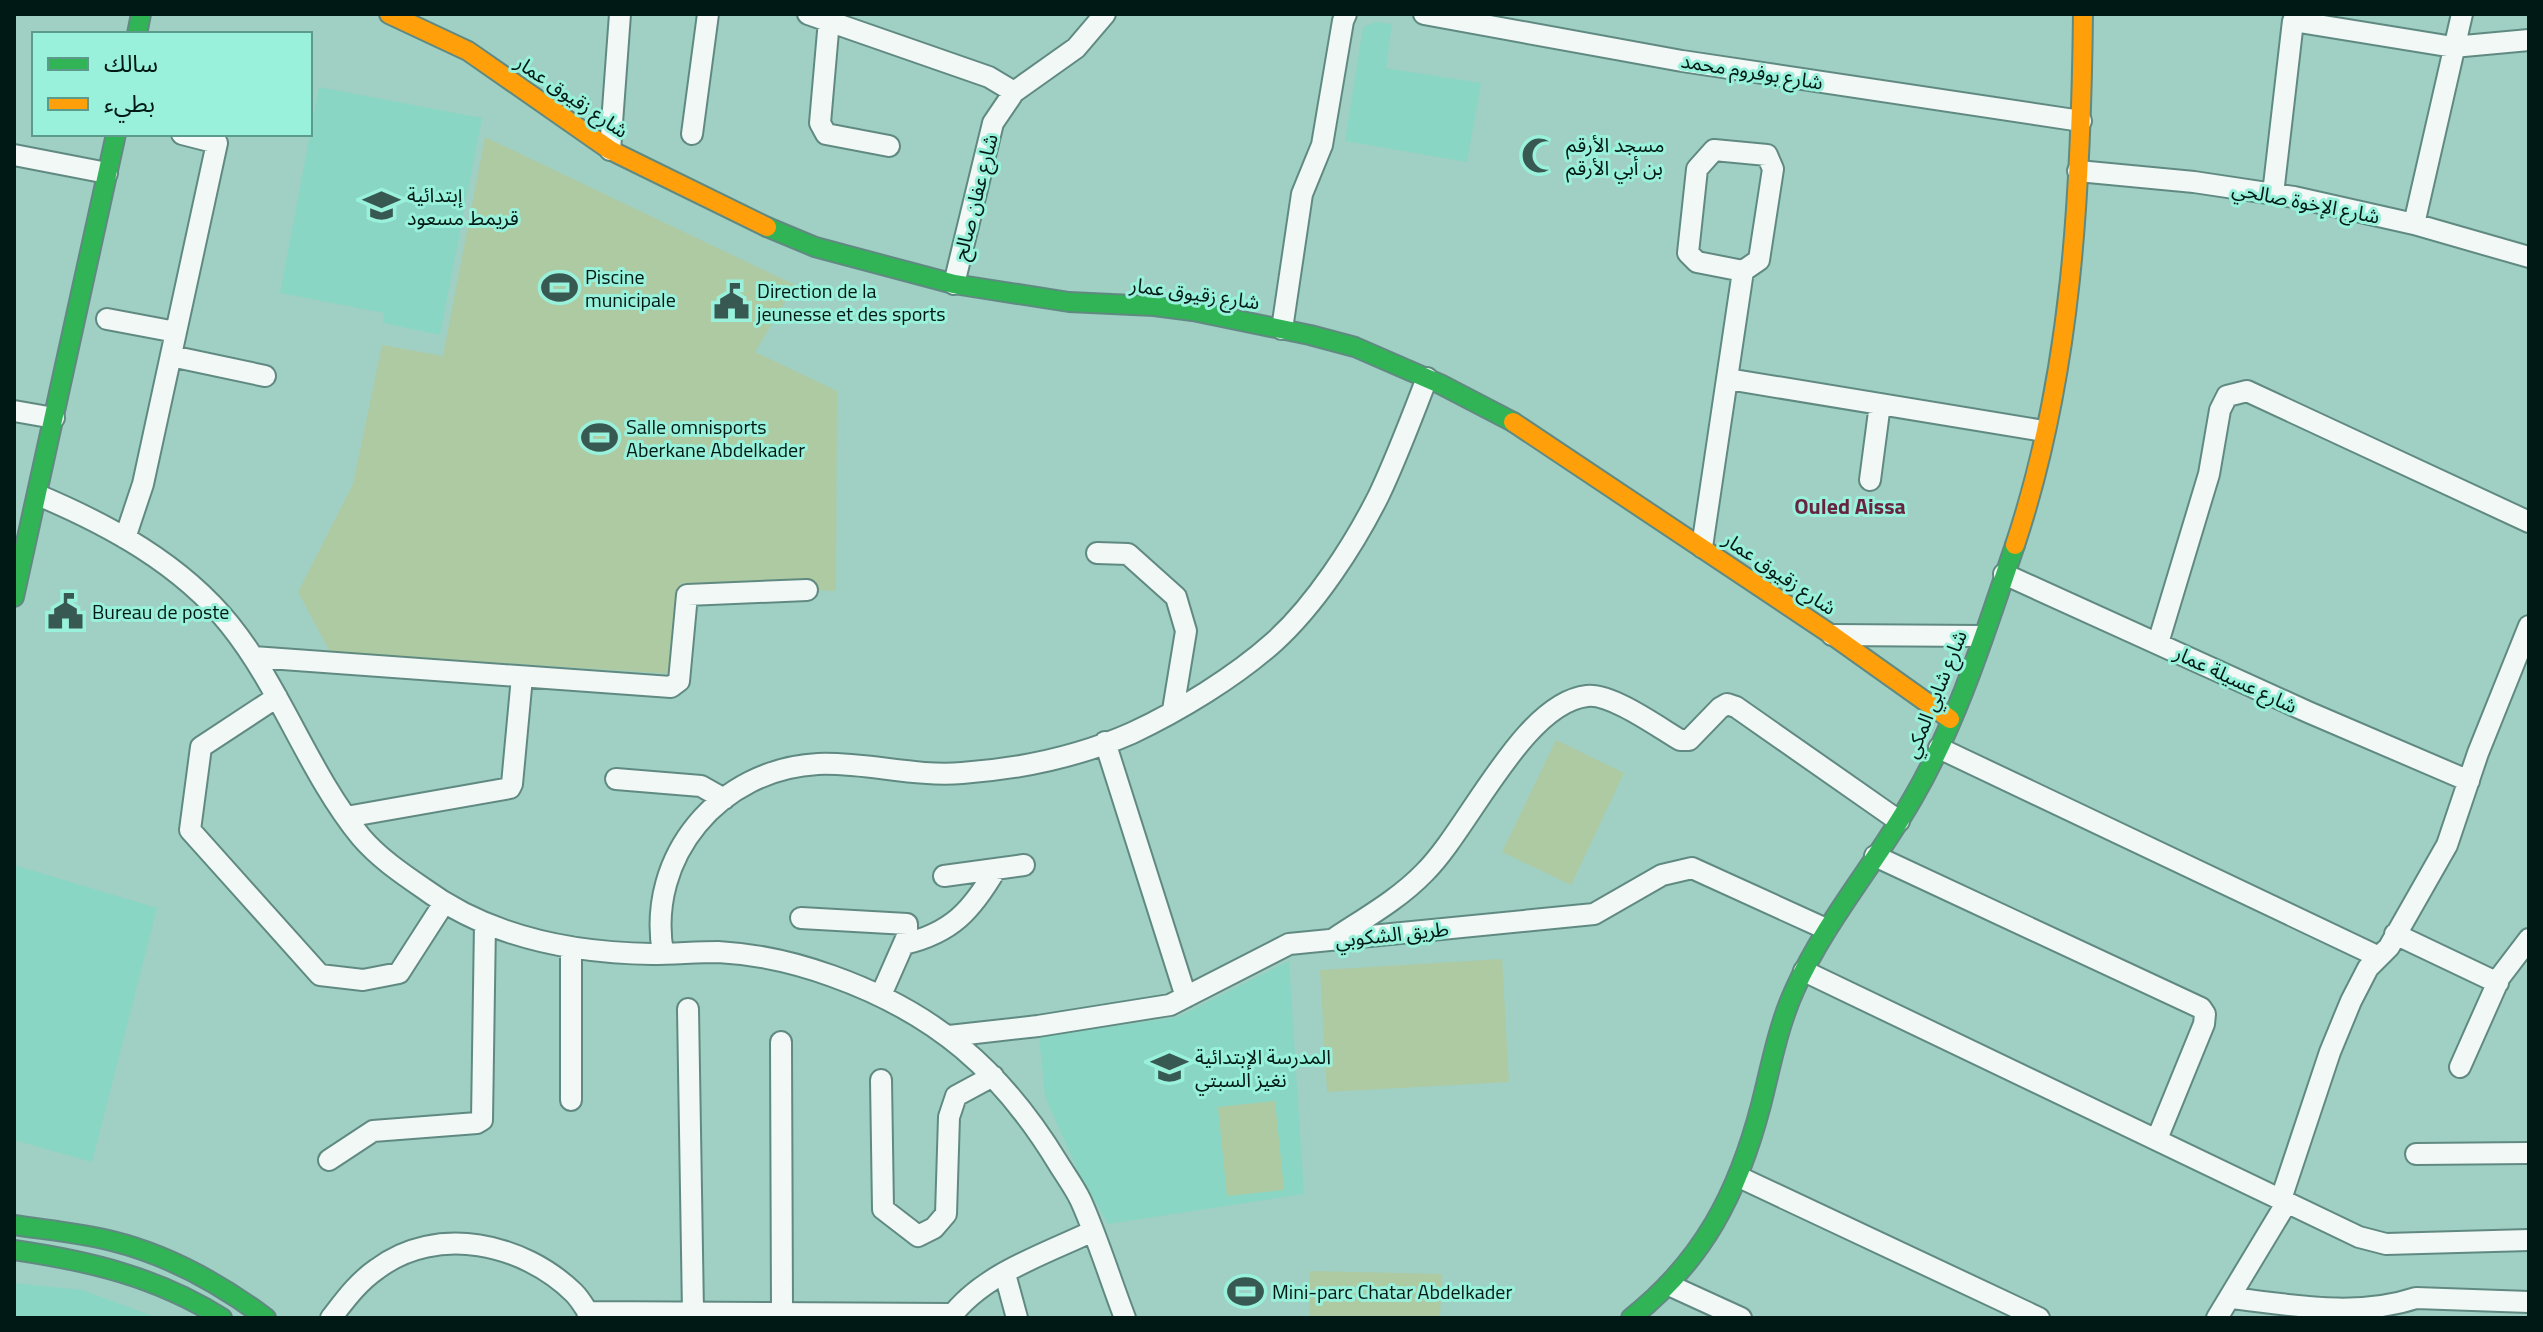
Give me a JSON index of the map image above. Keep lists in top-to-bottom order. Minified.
{"streets":{"main road":["شارع زقيوق عمار","شارع شابي المكي"],"street":["شارع بوفروم محمد","شارع عفان صالح","شارع الإخوة صالحي","شارع عسيلة عمار","طريق الشكوبي"]},"crossings":[["شارع بوفروم محمد","شارع شابي المكي"],["شارع زقيوق عمار","شارع عفان صالح"],["شارع زقيوق عمار","شارع شابي المكي"],["شارع الإخوة صالحي","شارع شابي المكي"],["شارع عسيلة عمار","شارع شابي المكي"],["شارع شابي المكي","طريق الشكوبي"]],"districts":["Ouled Aissa"],"places":{"mosque":["مسجد الأرقم بن أبي الأرقم"],"school or university":["إبتدائية قريمط مسعود","المدرسة الإبتدائية نغيز السبتي"],"sports":["Piscine municipale","Salle omnisports Aberkane Abdelkader","Mini-parc Chatar Abdelkader"],"public building":["Direction de la jeunesse et des sports","Bureau de poste"]},"legend":["سالك","بطيء"]}
